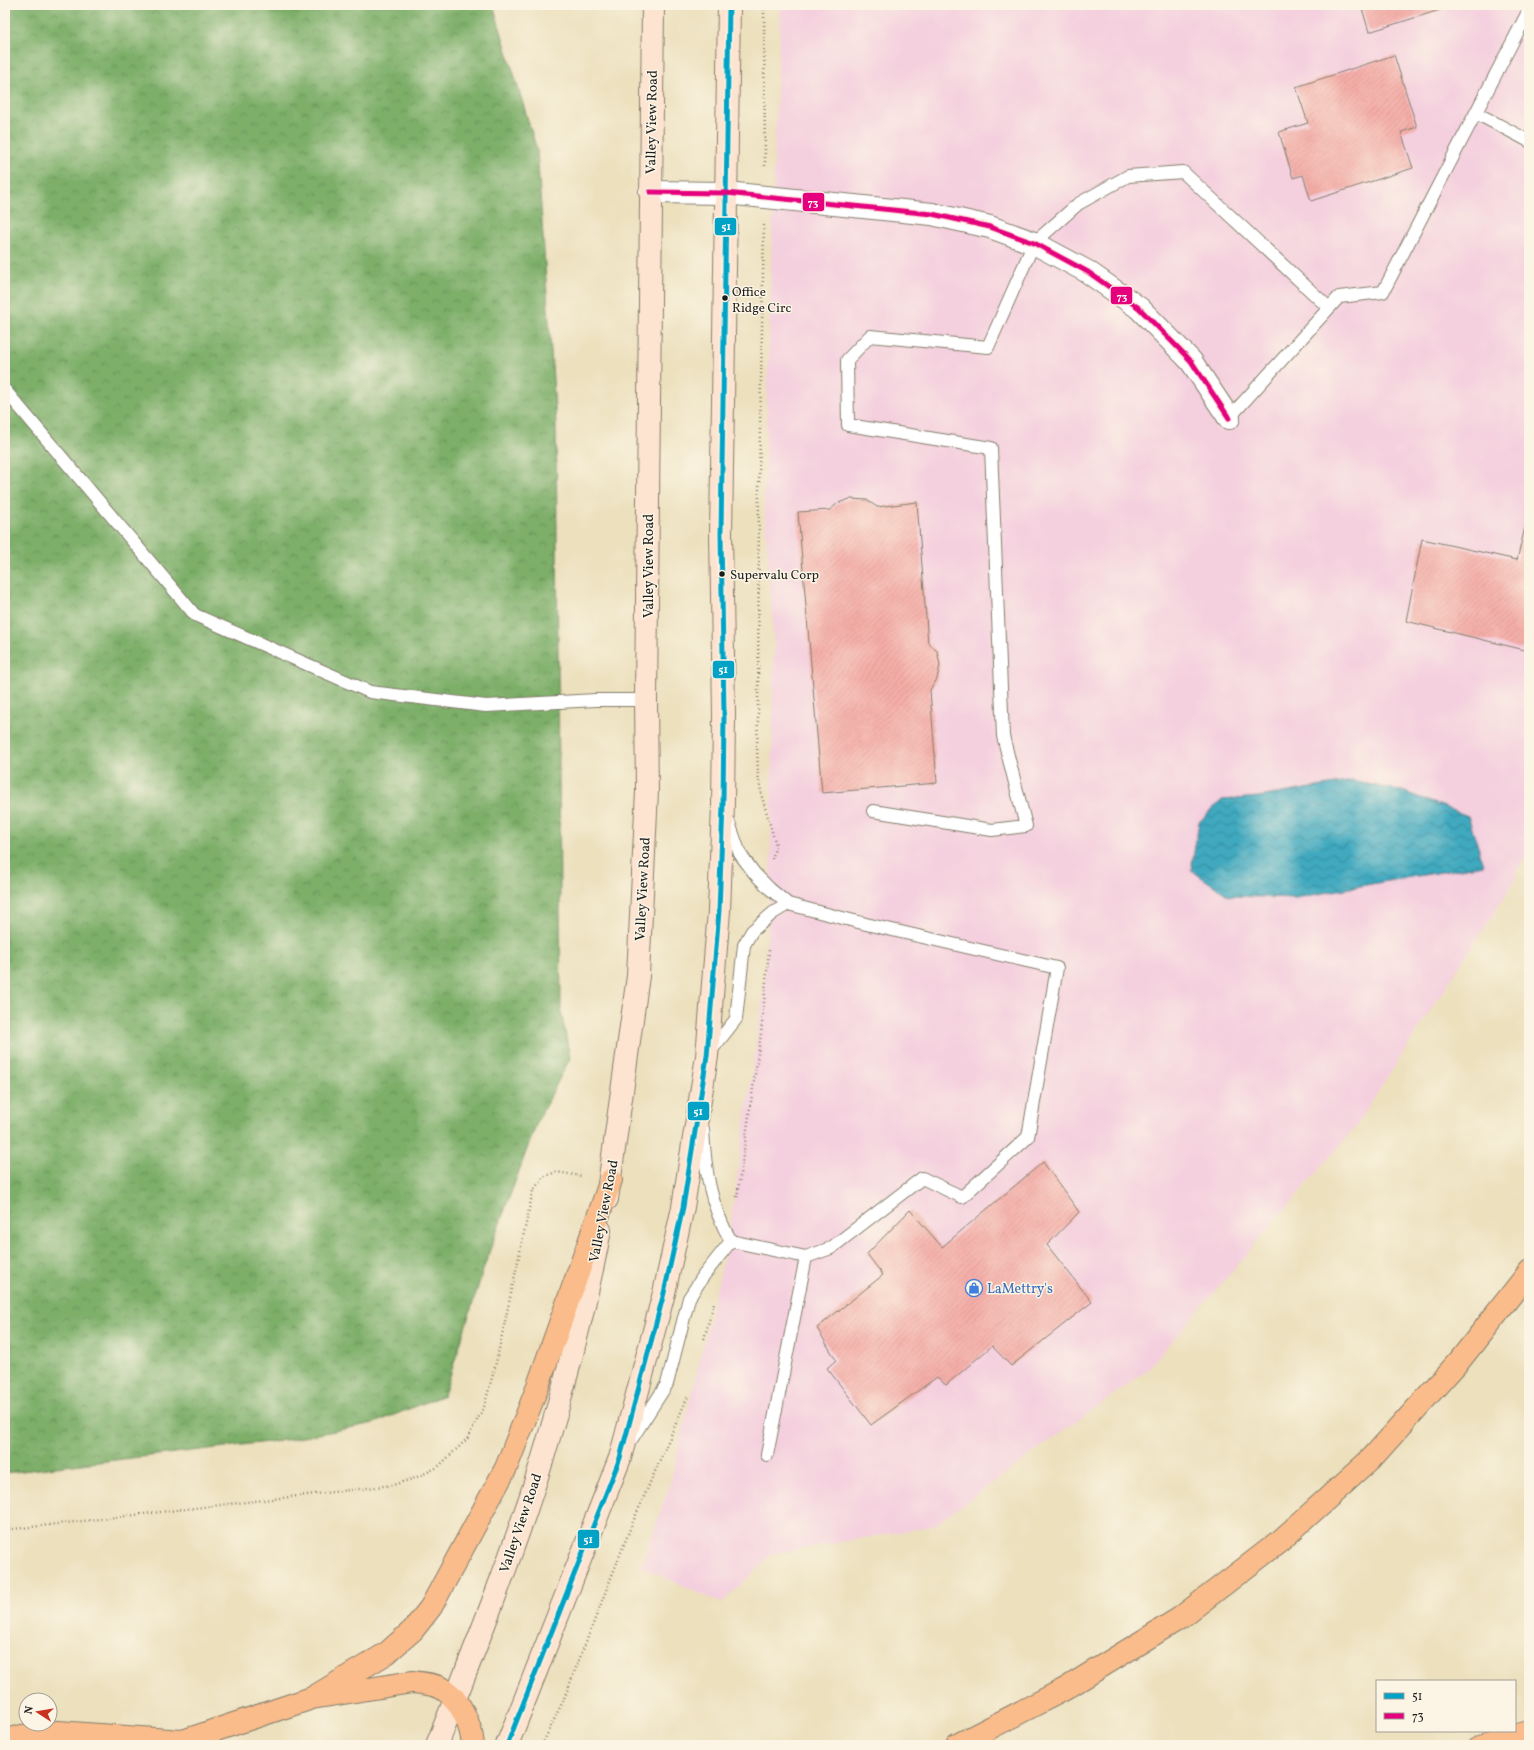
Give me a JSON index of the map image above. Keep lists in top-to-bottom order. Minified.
{"streets":{"main road":["Valley View Road"]},"places":{"other":["Office Ridge Circ","Supervalu Corp"],"shop":["LaMettry's"]},"lines":["transit line 51","transit line 73"],"legend":["51","73"],"north":"left"}
